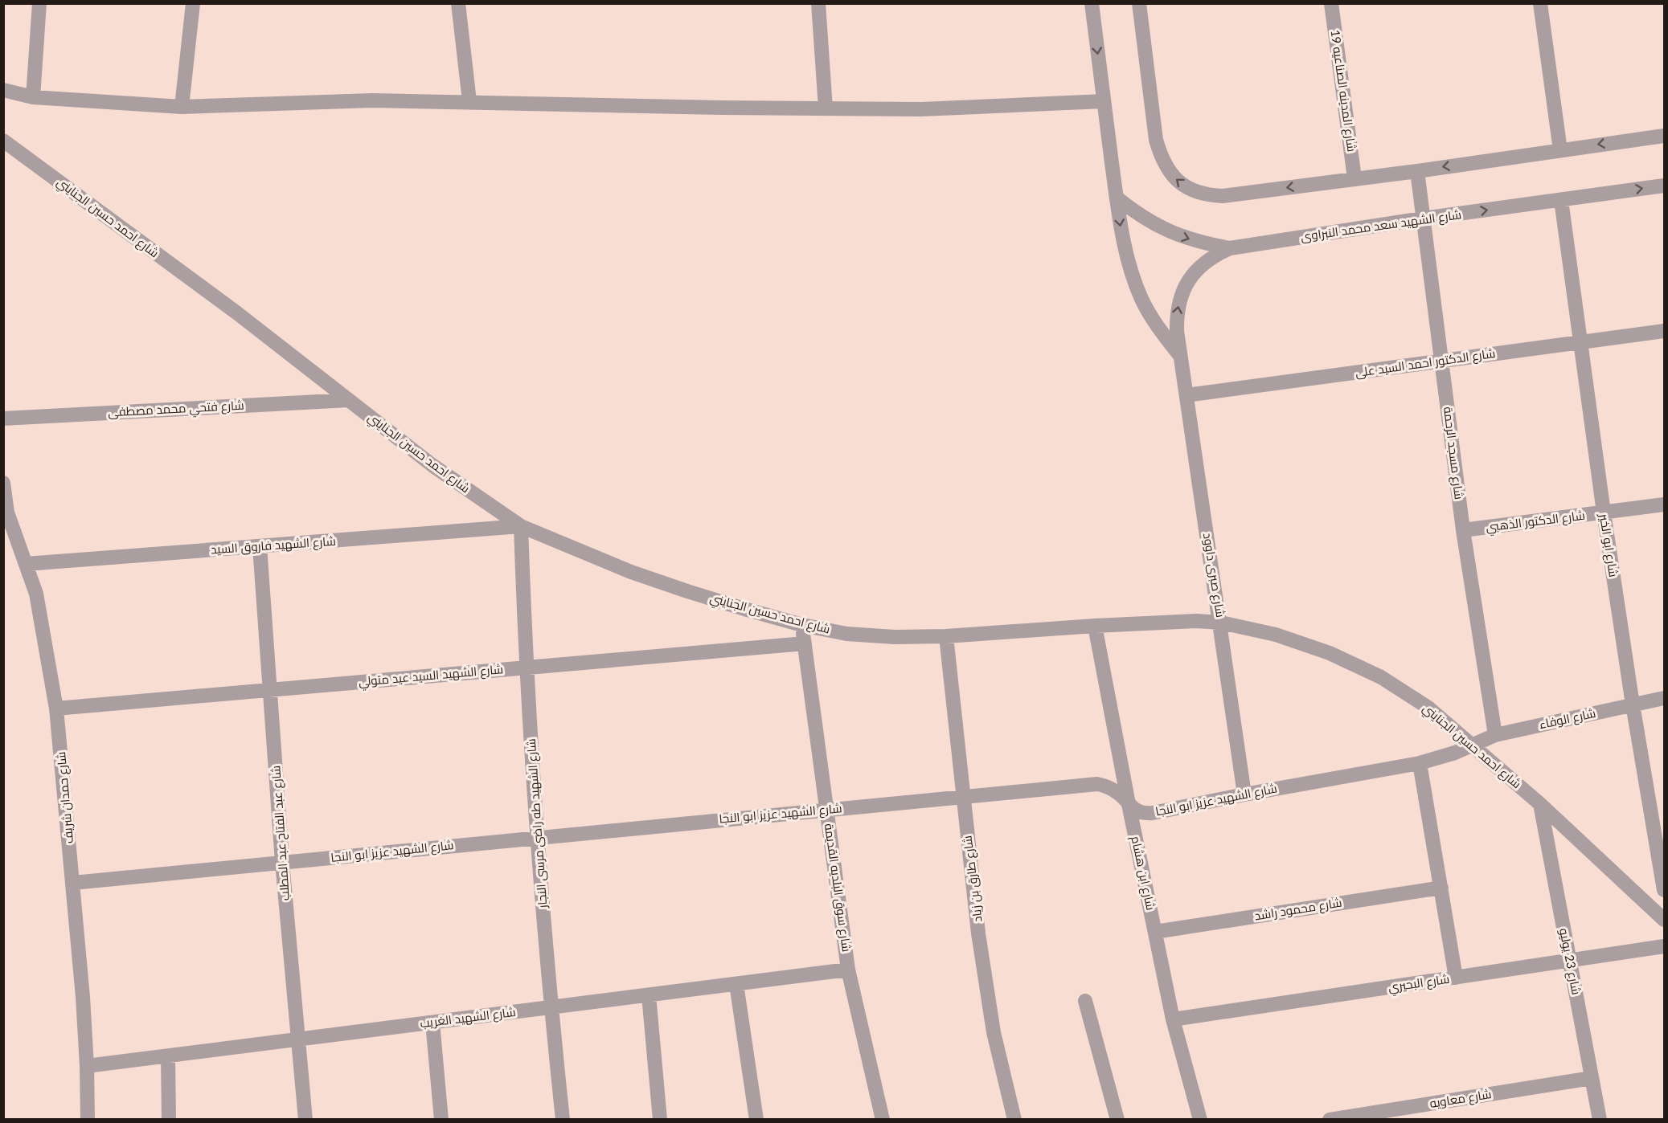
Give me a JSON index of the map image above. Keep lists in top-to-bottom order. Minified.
{"streets":{"street":["شارع المدينه الصناعيه 19","شارع احمد حسين الجنايني","شارع الشهيد سعد محمد النبراوى","شارع الدكتور احمد السيد على","شارع فتحي محمد مصطفى","شارع مسجد الرحمة","شارع الدكتور الذهبي","شارع الشهيد فاروق السيد","شارع ابو الخير","شارع صبرى داوود","شارع الشهيد السيد عيد متولي","شارع الوفاء","شارع حمدان شريف","شارع الشهيد عزيز ابو النجا","شارع الشهيد طه راضى مرسى النجار","شارع عبد الفتاح عبد المطلب","شارع ابن هشام","شارع طارق بن زياد","شارع سوق البلديه القديمة","شارع محمود راشد","شارع 23 يوليو","شارع البحيري","شارع الشهيد الغريب","شارع معاويه"]},"crossings":[["شارع احمد حسين الجنايني","شارع فتحي محمد مصطفى"],["شارع احمد حسين الجنايني","شارع الشهيد فاروق السيد"],["شارع احمد حسين الجنايني","شارع صبرى داوود"],["شارع احمد حسين الجنايني","شارع الوفاء"],["شارع احمد حسين الجنايني","شارع الشهيد عزيز ابو النجا"],["شارع احمد حسين الجنايني","شارع الشهيد طه راضى مرسى النجار"],["شارع احمد حسين الجنايني","شارع ابن هشام"],["شارع احمد حسين الجنايني","شارع طارق بن زياد"],["شارع احمد حسين الجنايني","شارع سوق البلديه القديمة"],["شارع احمد حسين الجنايني","شارع 23 يوليو"],["شارع الشهيد سعد محمد النبراوى","شارع مسجد الرحمة"],["شارع الشهيد سعد محمد النبراوى","شارع ابو الخير"],["شارع الشهيد سعد محمد النبراوى","شارع صبرى داوود"],["شارع الدكتور احمد السيد على","شارع مسجد الرحمة"],["شارع الدكتور احمد السيد على","شارع ابو الخير"],["شارع الدكتور احمد السيد على","شارع صبرى داوود"],["شارع مسجد الرحمة","شارع الدكتور الذهبي"],["شارع مسجد الرحمة","شارع الوفاء"],["شارع الدكتور الذهبي","شارع ابو الخير"],["شارع الشهيد فاروق السيد","شارع حمدان شريف"],["شارع الشهيد فاروق السيد","شارع الشهيد طه راضى مرسى النجار"],["شارع الشهيد فاروق السيد","شارع عبد الفتاح عبد المطلب"],["شارع ابو الخير","شارع الوفاء"],["شارع صبرى داوود","شارع الشهيد عزيز ابو النجا"],["شارع الشهيد السيد عيد متولي","شارع حمدان شريف"],["شارع الشهيد السيد عيد متولي","شارع الشهيد طه راضى مرسى النجار"],["شارع الشهيد السيد عيد متولي","شارع عبد الفتاح عبد المطلب"],["شارع الشهيد السيد عيد متولي","شارع سوق البلديه القديمة"],["شارع الوفاء","شارع الشهيد عزيز ابو النجا"],["شارع حمدان شريف","شارع الشهيد عزيز ابو النجا"],["شارع حمدان شريف","شارع الشهيد الغريب"],["شارع الشهيد عزيز ابو النجا","شارع الشهيد طه راضى مرسى النجار"],["شارع الشهيد عزيز ابو النجا","شارع عبد الفتاح عبد المطلب"],["شارع الشهيد عزيز ابو النجا","شارع ابن هشام"],["شارع الشهيد عزيز ابو النجا","شارع طارق بن زياد"],["شارع الشهيد عزيز ابو النجا","شارع سوق البلديه القديمة"],["شارع الشهيد طه راضى مرسى النجار","شارع الشهيد الغريب"],["شارع عبد الفتاح عبد المطلب","شارع الشهيد الغريب"],["شارع ابن هشام","شارع محمود راشد"],["شارع ابن هشام","شارع البحيري"],["شارع سوق البلديه القديمة","شارع الشهيد الغريب"],["شارع 23 يوليو","شارع البحيري"],["شارع 23 يوليو","شارع معاويه"]]}
